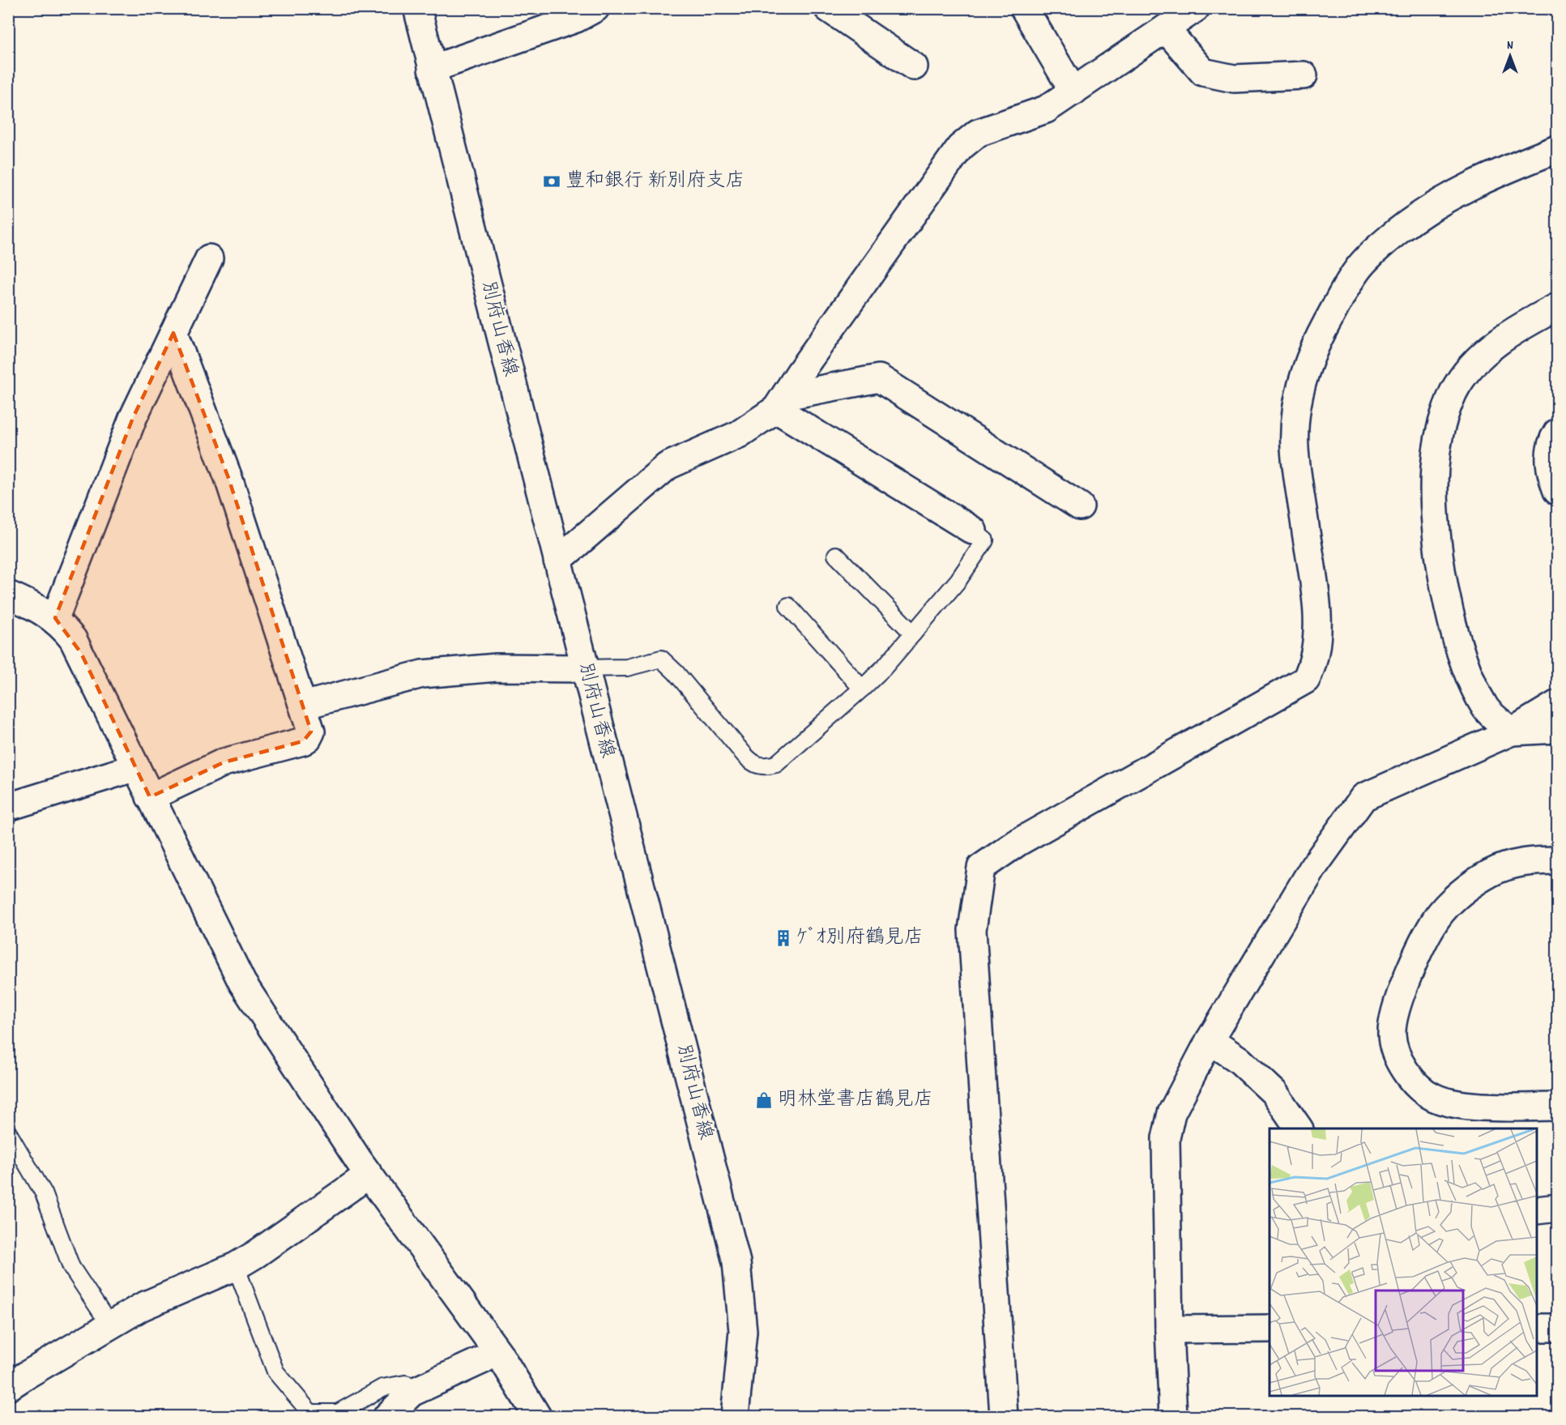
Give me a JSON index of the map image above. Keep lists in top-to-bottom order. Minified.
{"streets":{"street":["別府山香線"]},"places":{"bank":["豊和銀行 新別府支店"],"building":["ｹﾞｵ別府鶴見店"],"shop":["明林堂書店鶴見店"]},"north":"top"}
